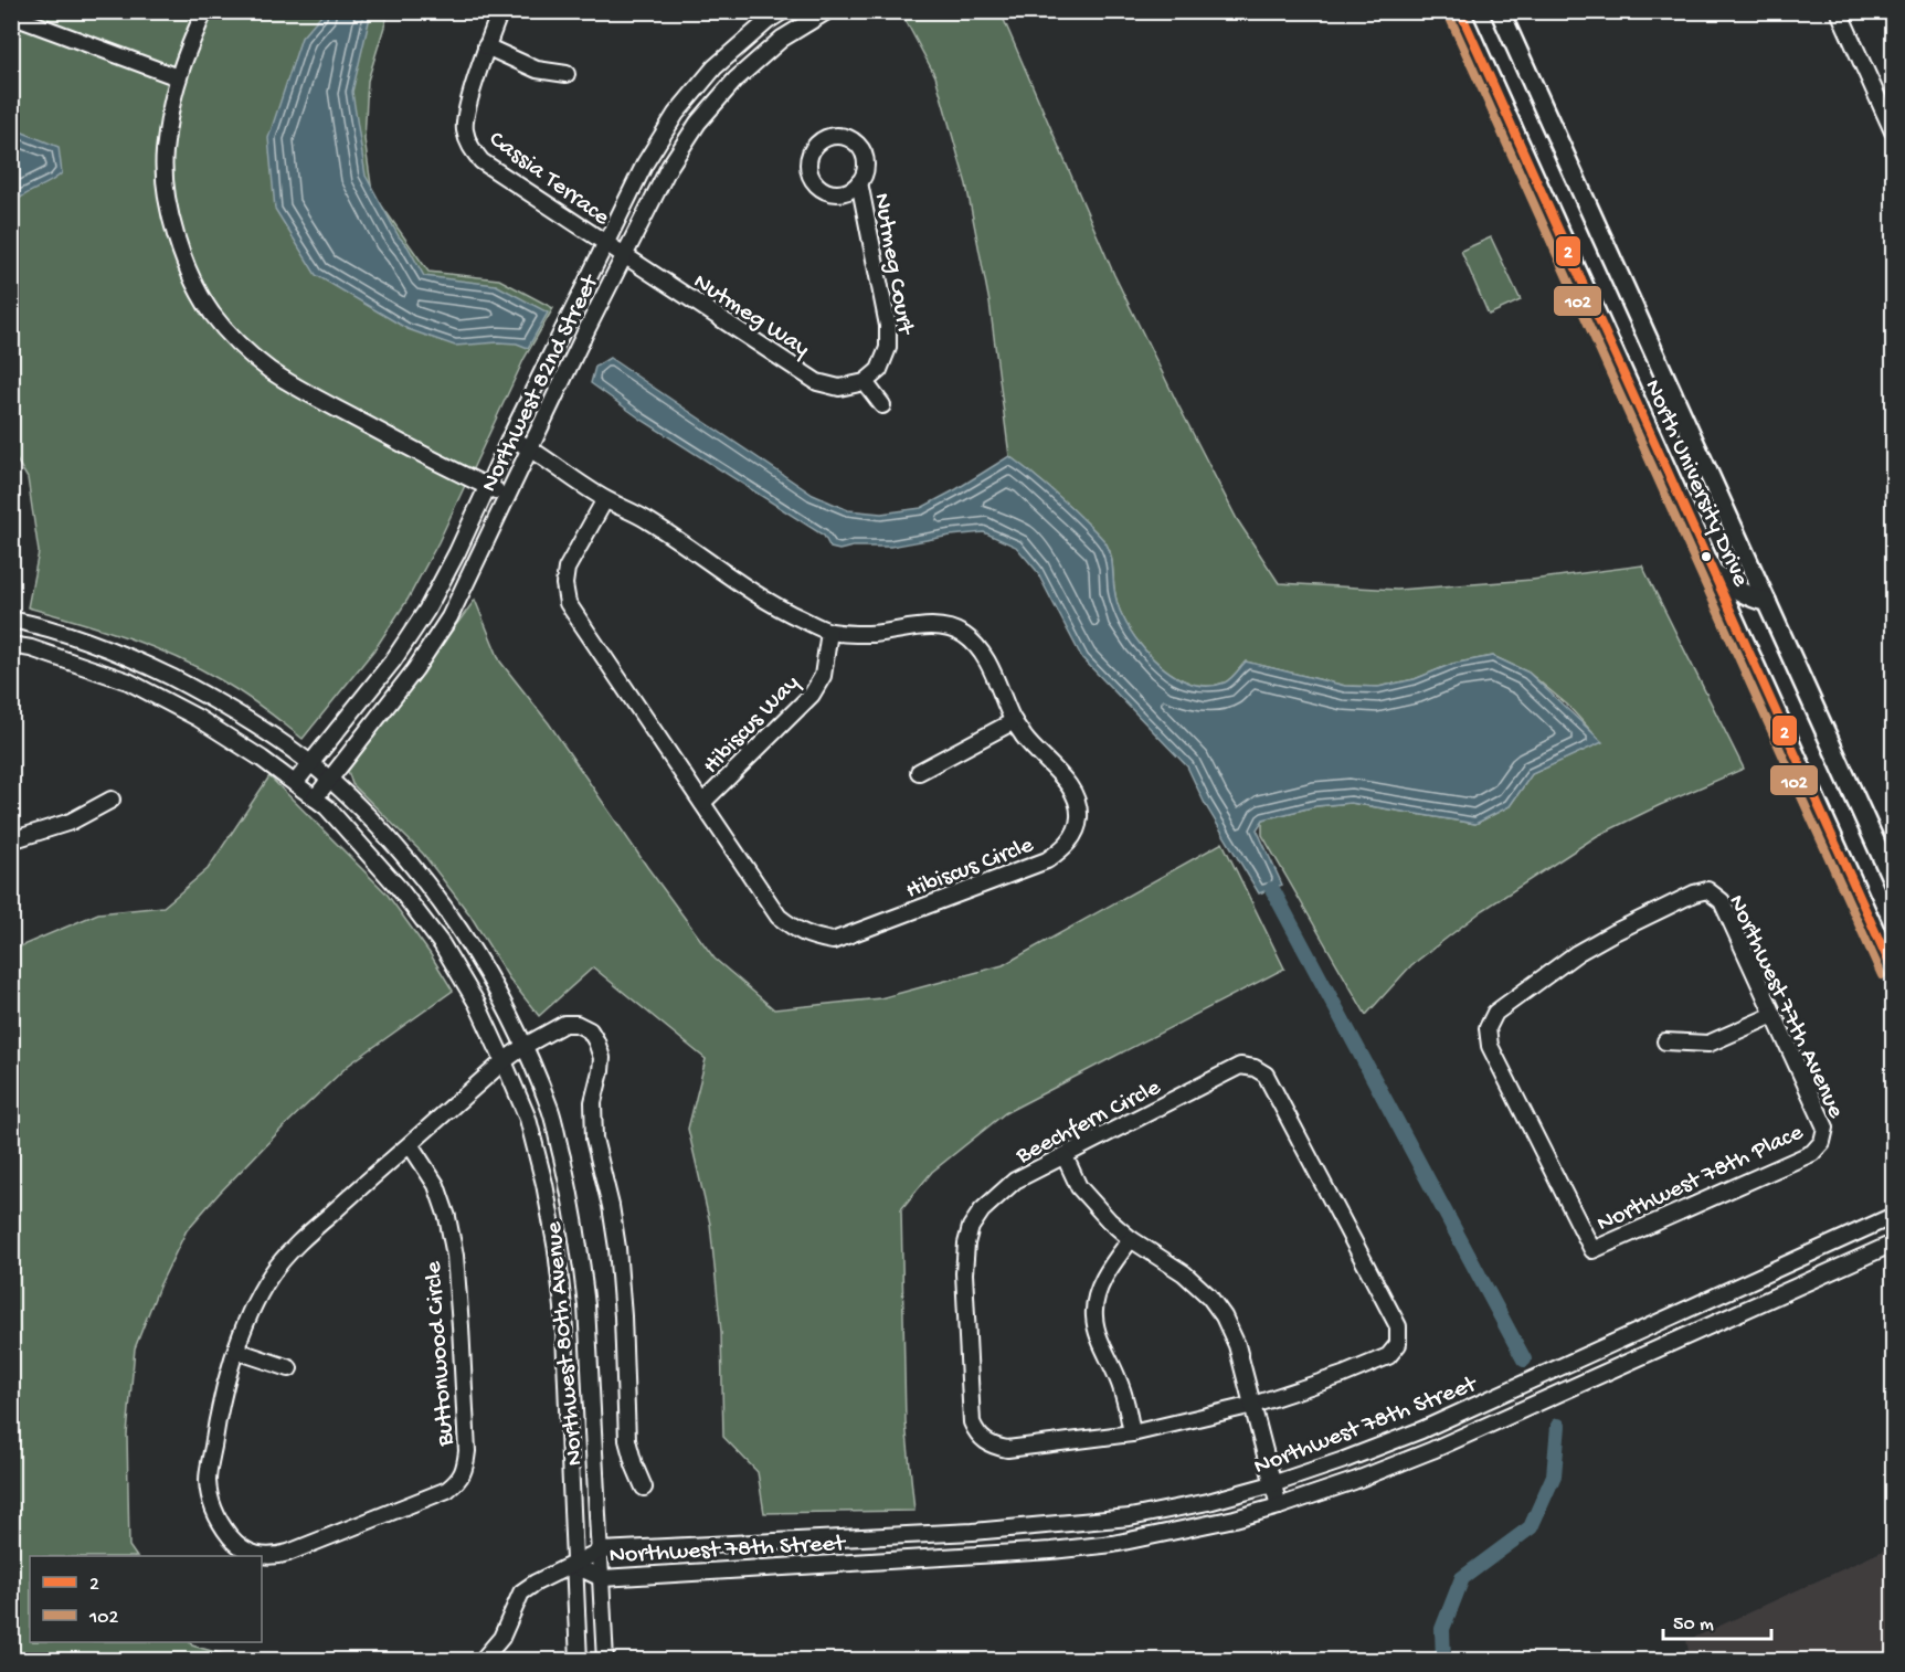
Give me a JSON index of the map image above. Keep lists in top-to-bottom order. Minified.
{"streets":{"main road":["North University Drive"],"street":["Cassia Terrace","Nutmeg Court","Nutmeg Way","Northwest 82nd Street","Hibiscus Way","Hibiscus Circle","Northwest 77th Avenue","Beechfern Circle","Northwest 78th Place","Northwest 80th Avenue","Buttonwood Circle","Northwest 78th Street"]},"crossings":[["Cassia Terrace","Nutmeg Way"],["Cassia Terrace","Northwest 82nd Street"],["Nutmeg Court","Nutmeg Way"],["Nutmeg Way","Northwest 82nd Street"],["Northwest 82nd Street","Hibiscus Circle"],["Northwest 82nd Street","Northwest 80th Avenue"],["Hibiscus Way","Hibiscus Circle"],["Northwest 77th Avenue","Northwest 78th Place"],["Northwest 80th Avenue","Buttonwood Circle"],["Northwest 80th Avenue","Northwest 78th Street"]],"lines":["transit line 2","transit line 102"],"legend":["2","102"],"scale_bar":"50 m"}
